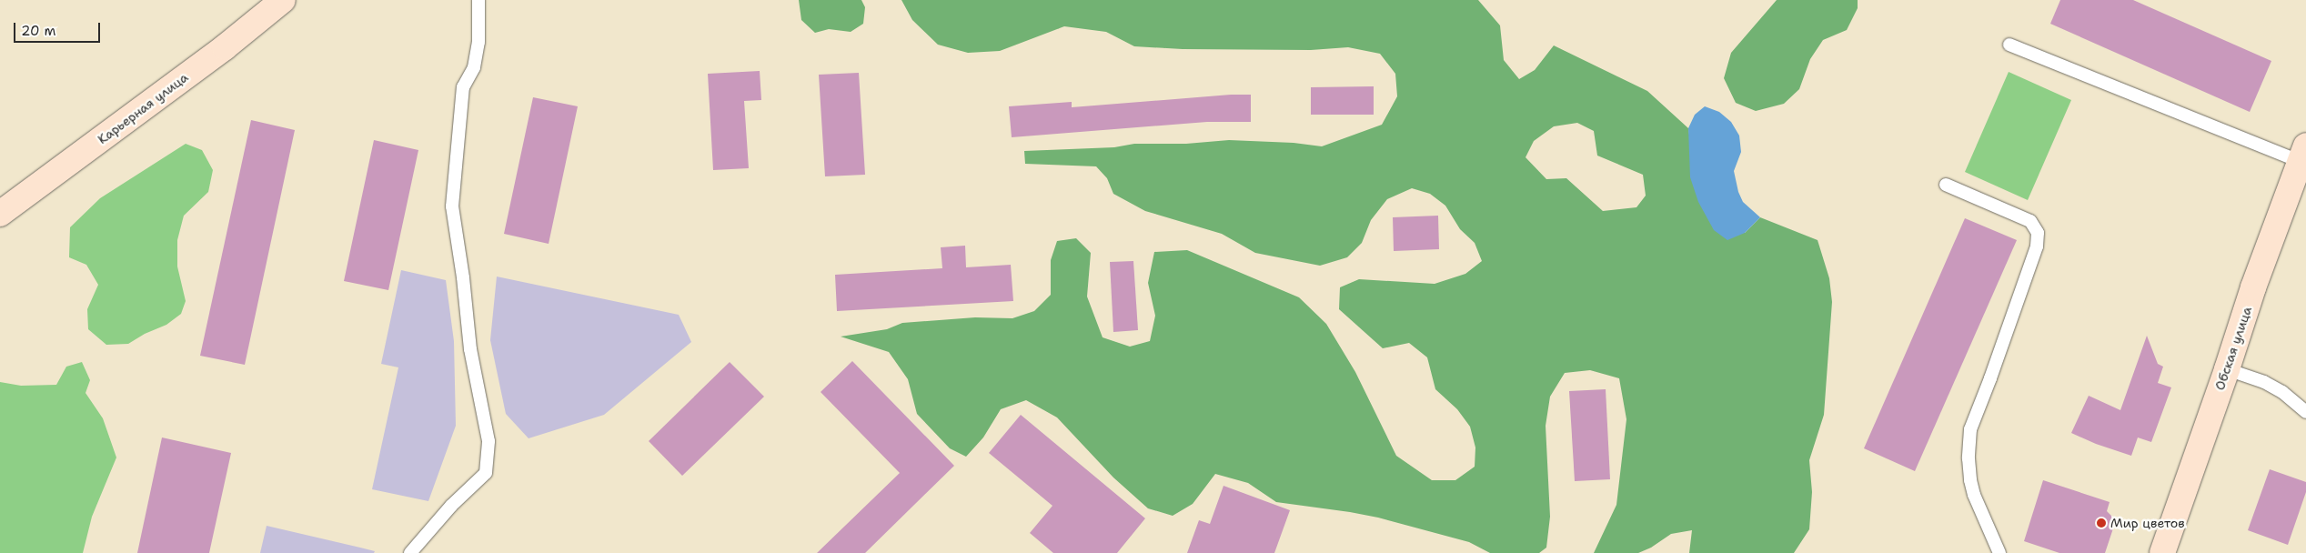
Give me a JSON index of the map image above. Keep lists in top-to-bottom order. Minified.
{"streets":{"street":["Карьерная улица","Обская улица"]},"places":["Мир цветов"],"scale_bar":"20 m"}
